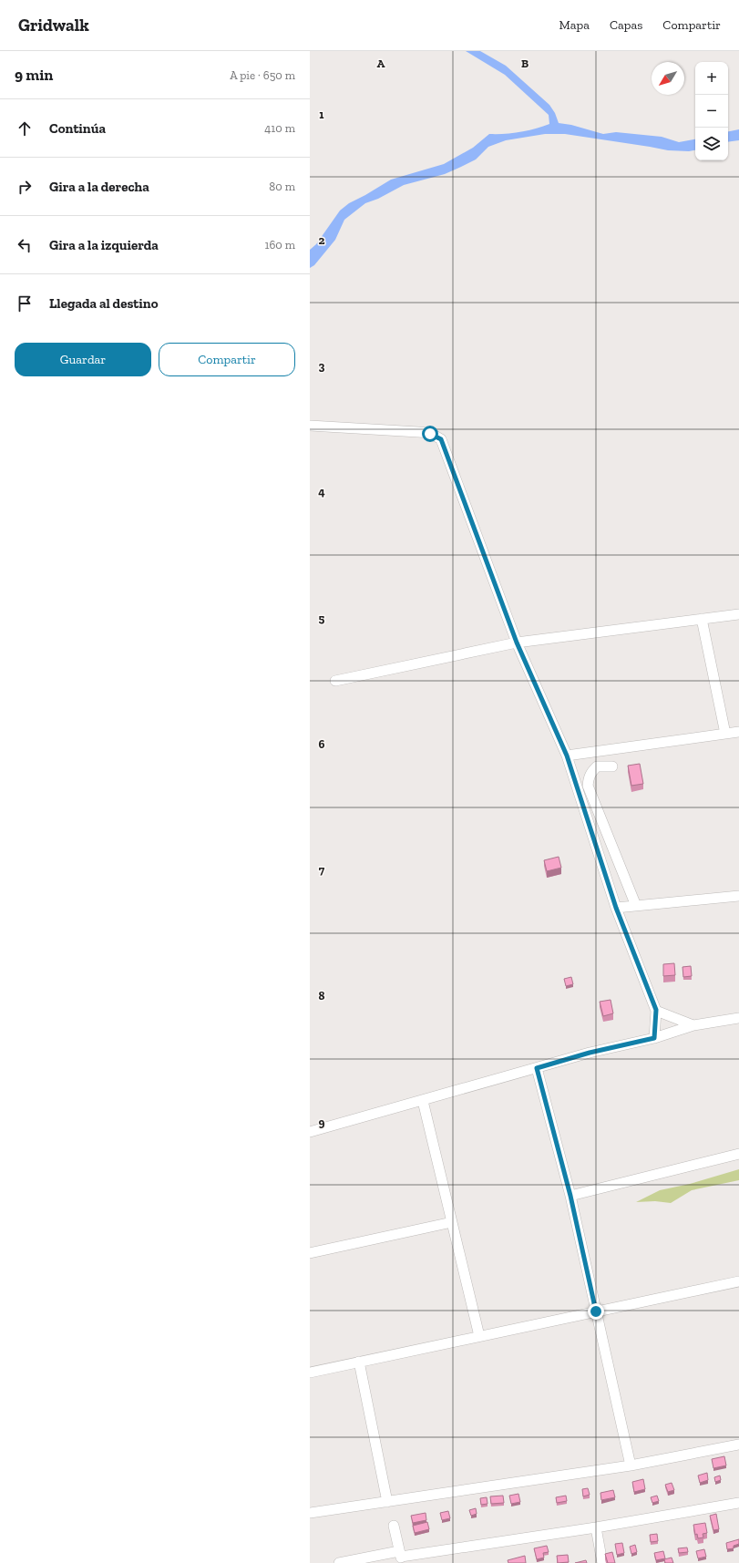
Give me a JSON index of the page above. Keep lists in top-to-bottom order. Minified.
{"north":"bottom left","page":{"header":"Gridwalk","nav":["Mapa","Capas","Compartir"],"heading":["9 min","A pie · 650 m"],"map_buttons":["+","−"],"list":[["Continúa","410 m"],["Gira a la derecha","80 m"],["Gira a la izquierda","160 m"],"Llegada al destino"],"buttons":["Guardar","Compartir"]},"grid":{"columns":["A","B"],"rows":["1","2","3","4","5","6","7","8","9"]}}
